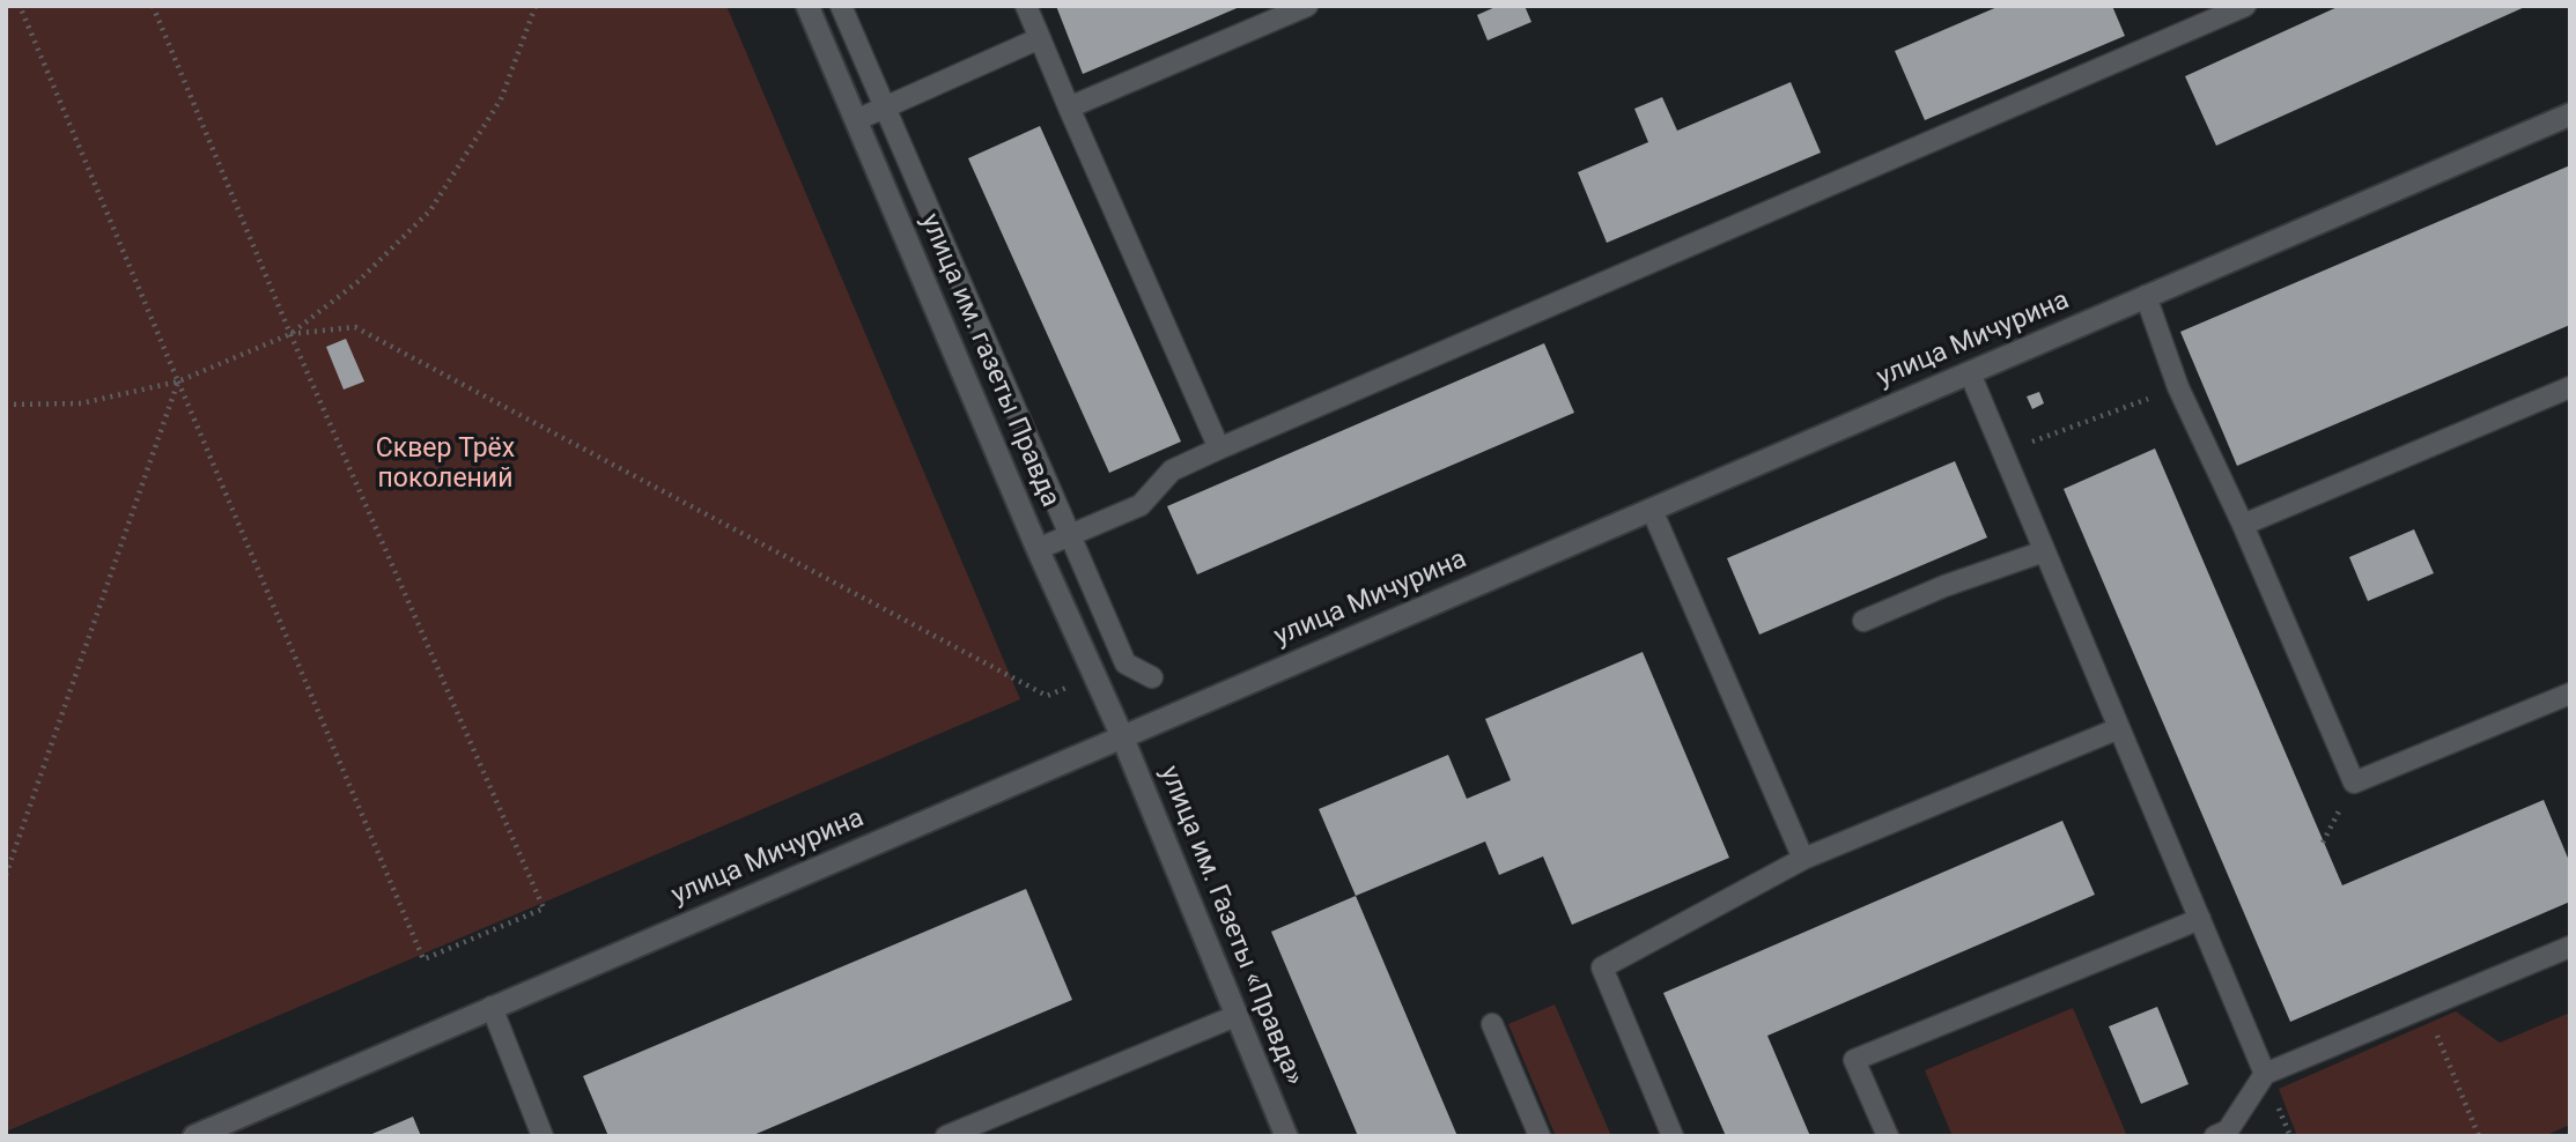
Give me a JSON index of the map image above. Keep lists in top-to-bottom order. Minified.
{"streets":{"street":["улица Мичурина","улица им. газеты Правда","улица им. Газеты «Правда»"]},"crossings":[["улица Мичурина","улица им. газеты Правда"],["улица Мичурина","улица им. Газеты «Правда»"],["улица им. газеты Правда","улица им. Газеты «Правда»"]],"parks":["Сквер Трёх поколений"]}
